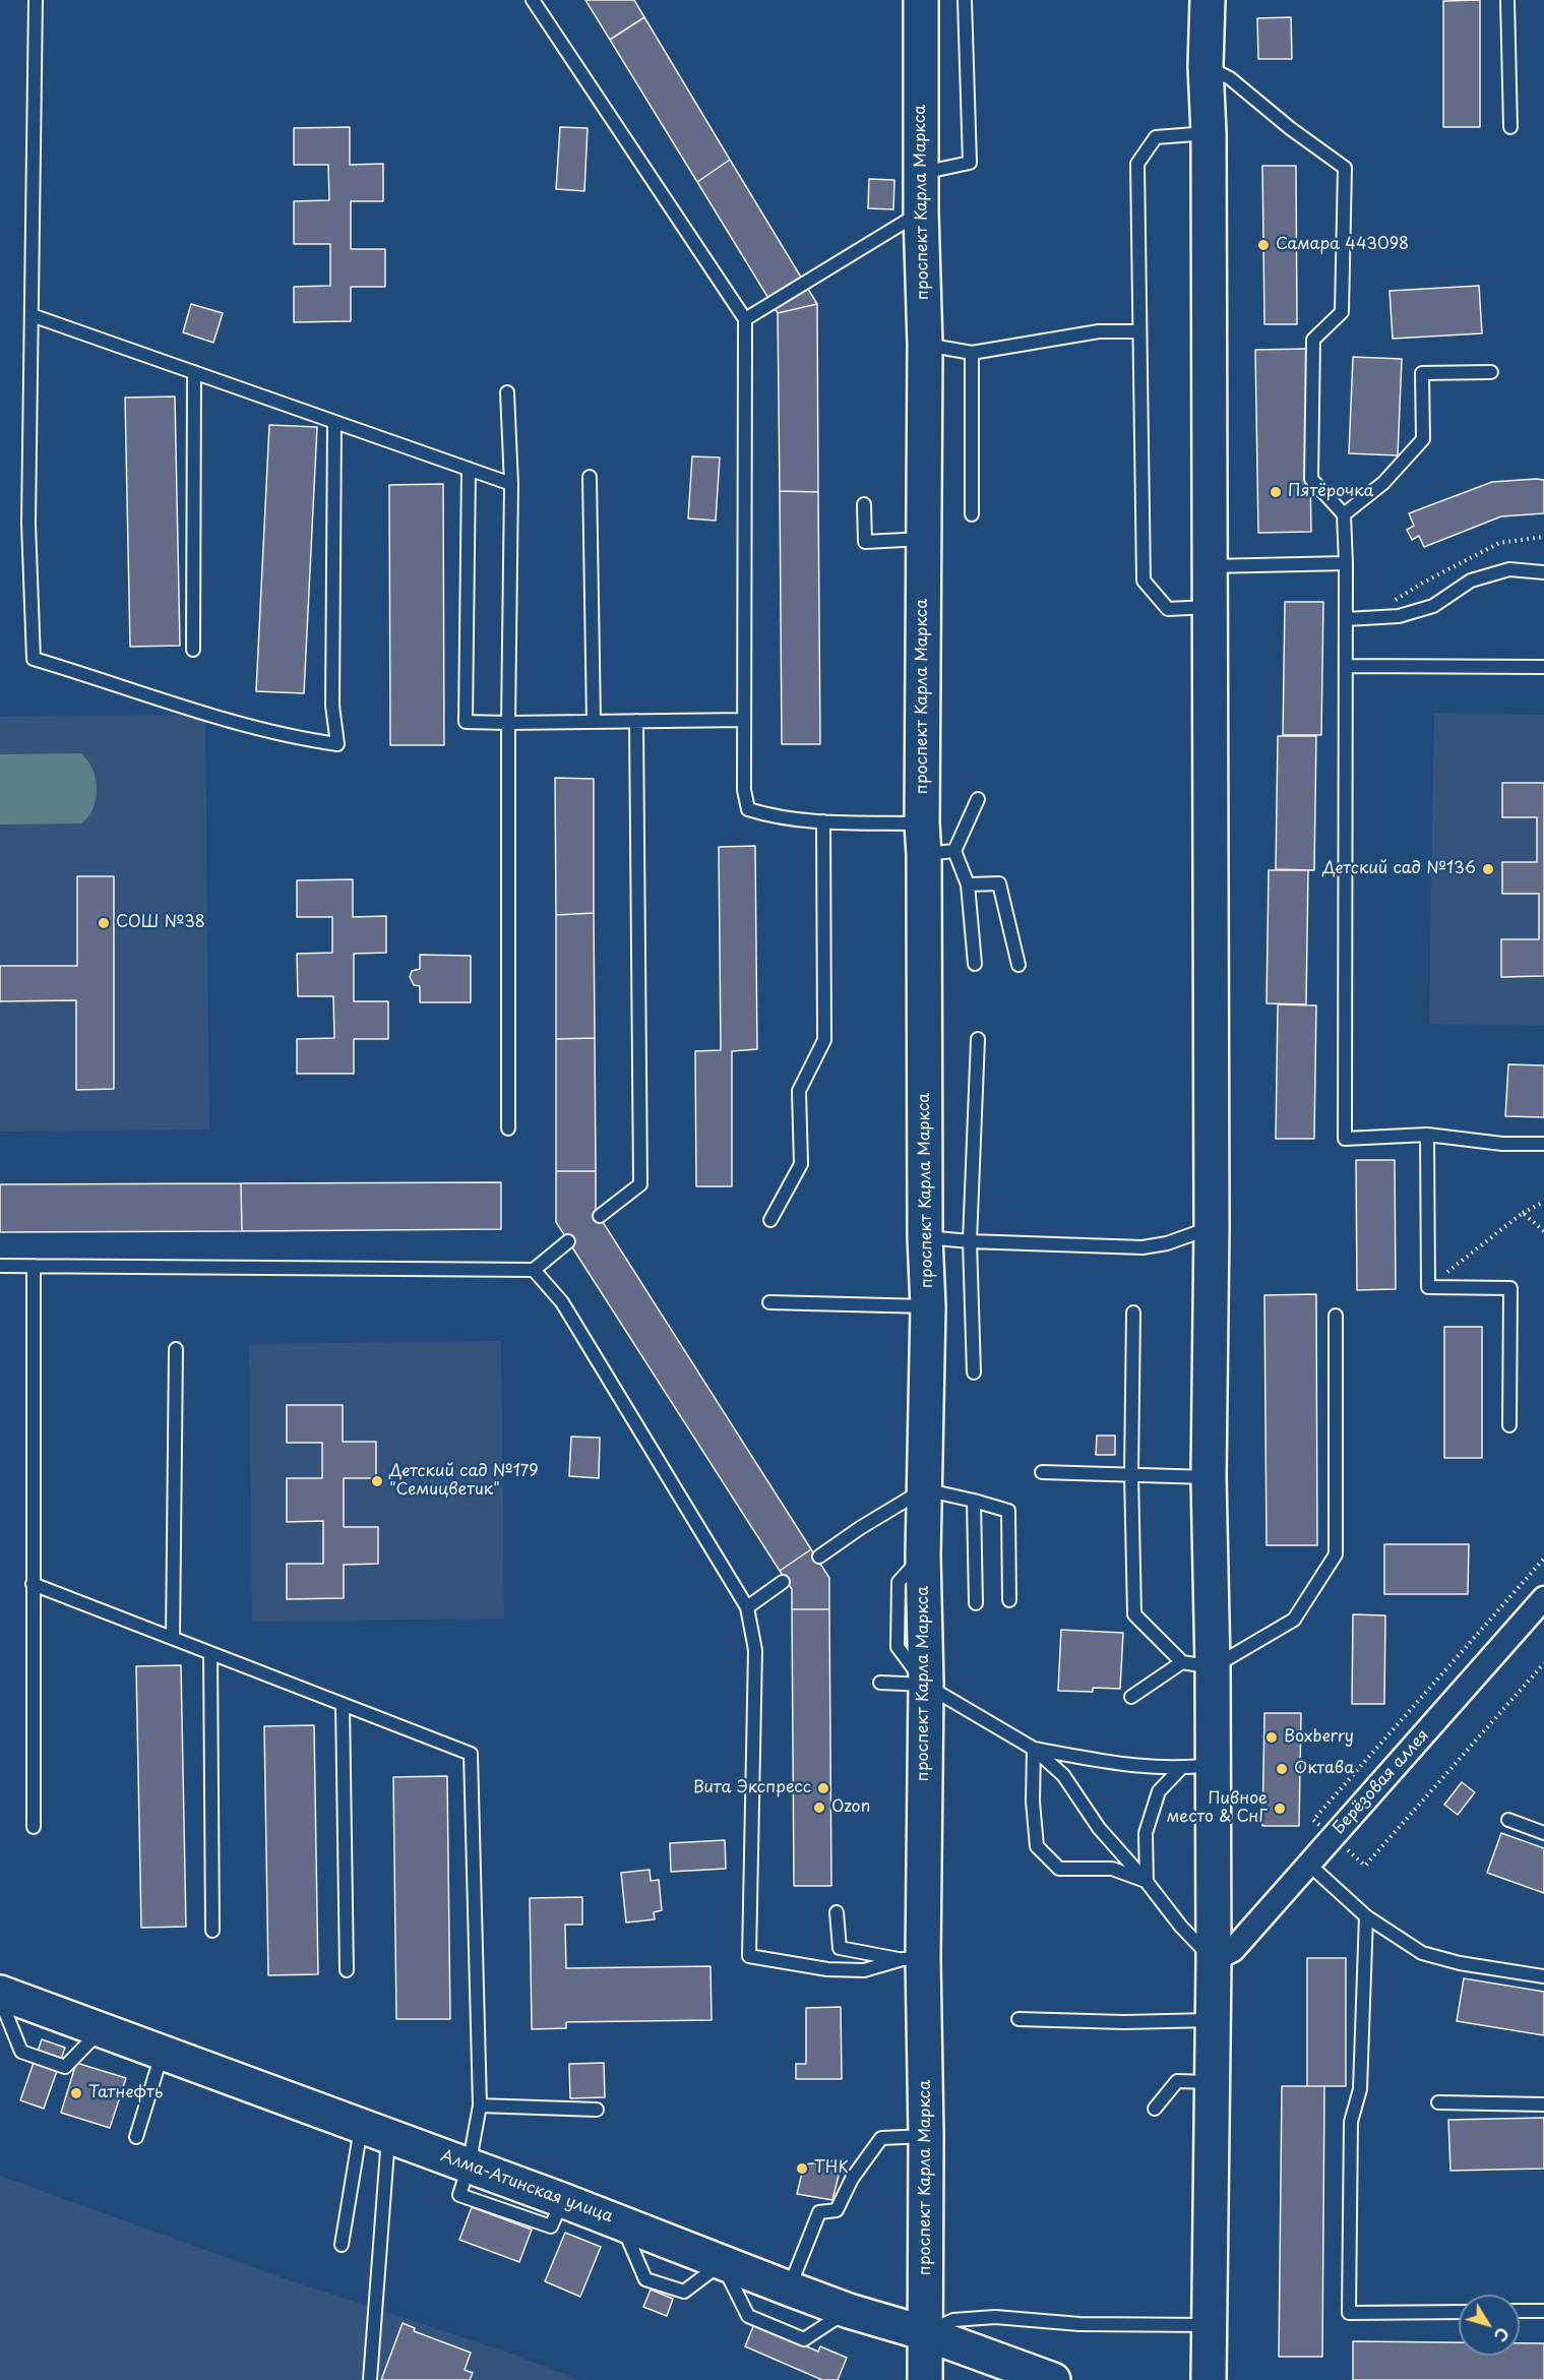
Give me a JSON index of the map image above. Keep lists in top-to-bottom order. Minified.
{"streets":{"main road":["проспект Карла Маркса","Алма-Атинская улица"],"street":["Берёзовая аллея"]},"crossings":[["проспект Карла Маркса","Алма-Атинская улица"]],"places":["Самара 443098","Пятёрочка","Детский сад №136","СОШ №38","Детский сад №179 \"Семицветик\"","Boxberry","Октава","Вита Экспресс","Ozon","Пивное место & СнГ","Татнефть","ТНК"],"north":"bottom right"}
